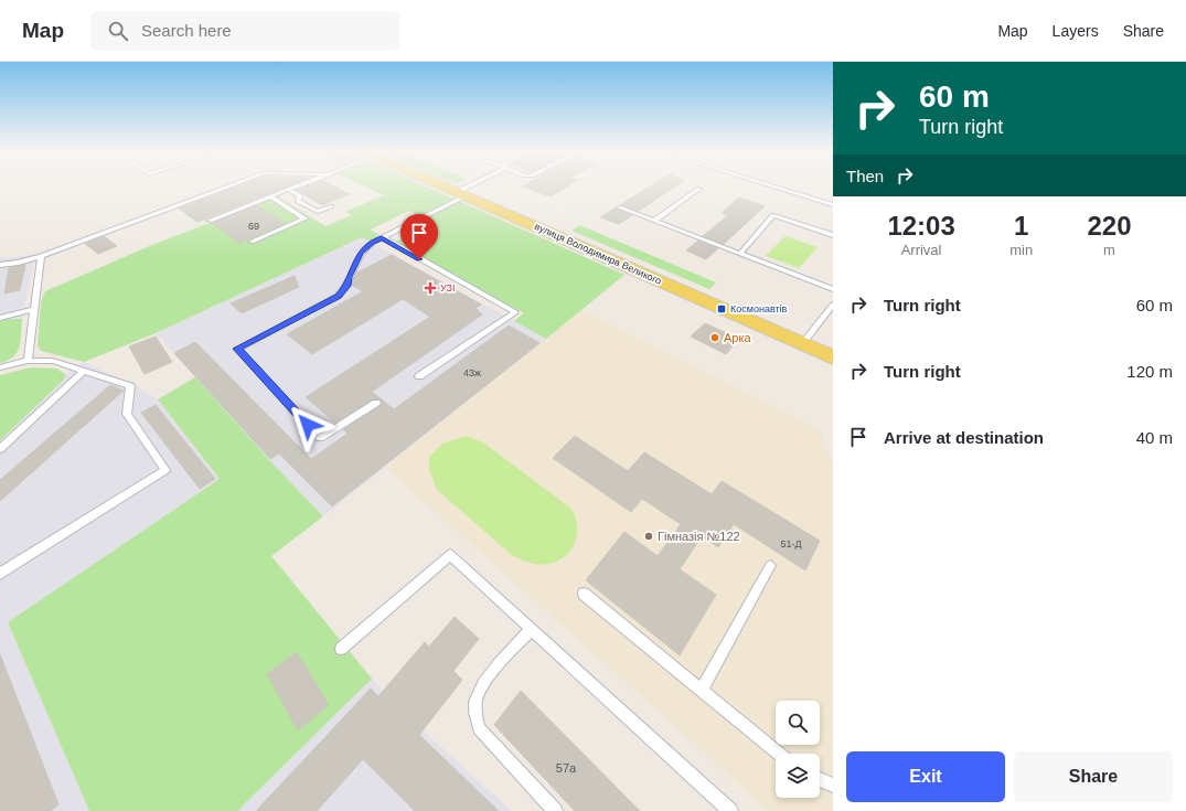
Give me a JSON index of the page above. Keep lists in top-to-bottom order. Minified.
{"streets":{"main road":["вулиця Володимира Великого"]},"places":{"health":["УЗІ"],"transit":["Космонавтів"],"other":["Арка","Гімназія №122"]},"house_numbers":["69","43ж","51-Д","57а"],"page":{"header":"Map","search":"Search here","nav":["Map","Layers","Share"],"turn":["60 m","Turn right"],"then":"Then","eta":["12:03","Arrival","1","min","220","m"],"list":[{"name":"Turn right","value":"60 m"},{"name":"Turn right","value":"120 m"},{"name":"Arrive at destination","value":"40 m"}],"buttons":["Exit","Share"]}}
